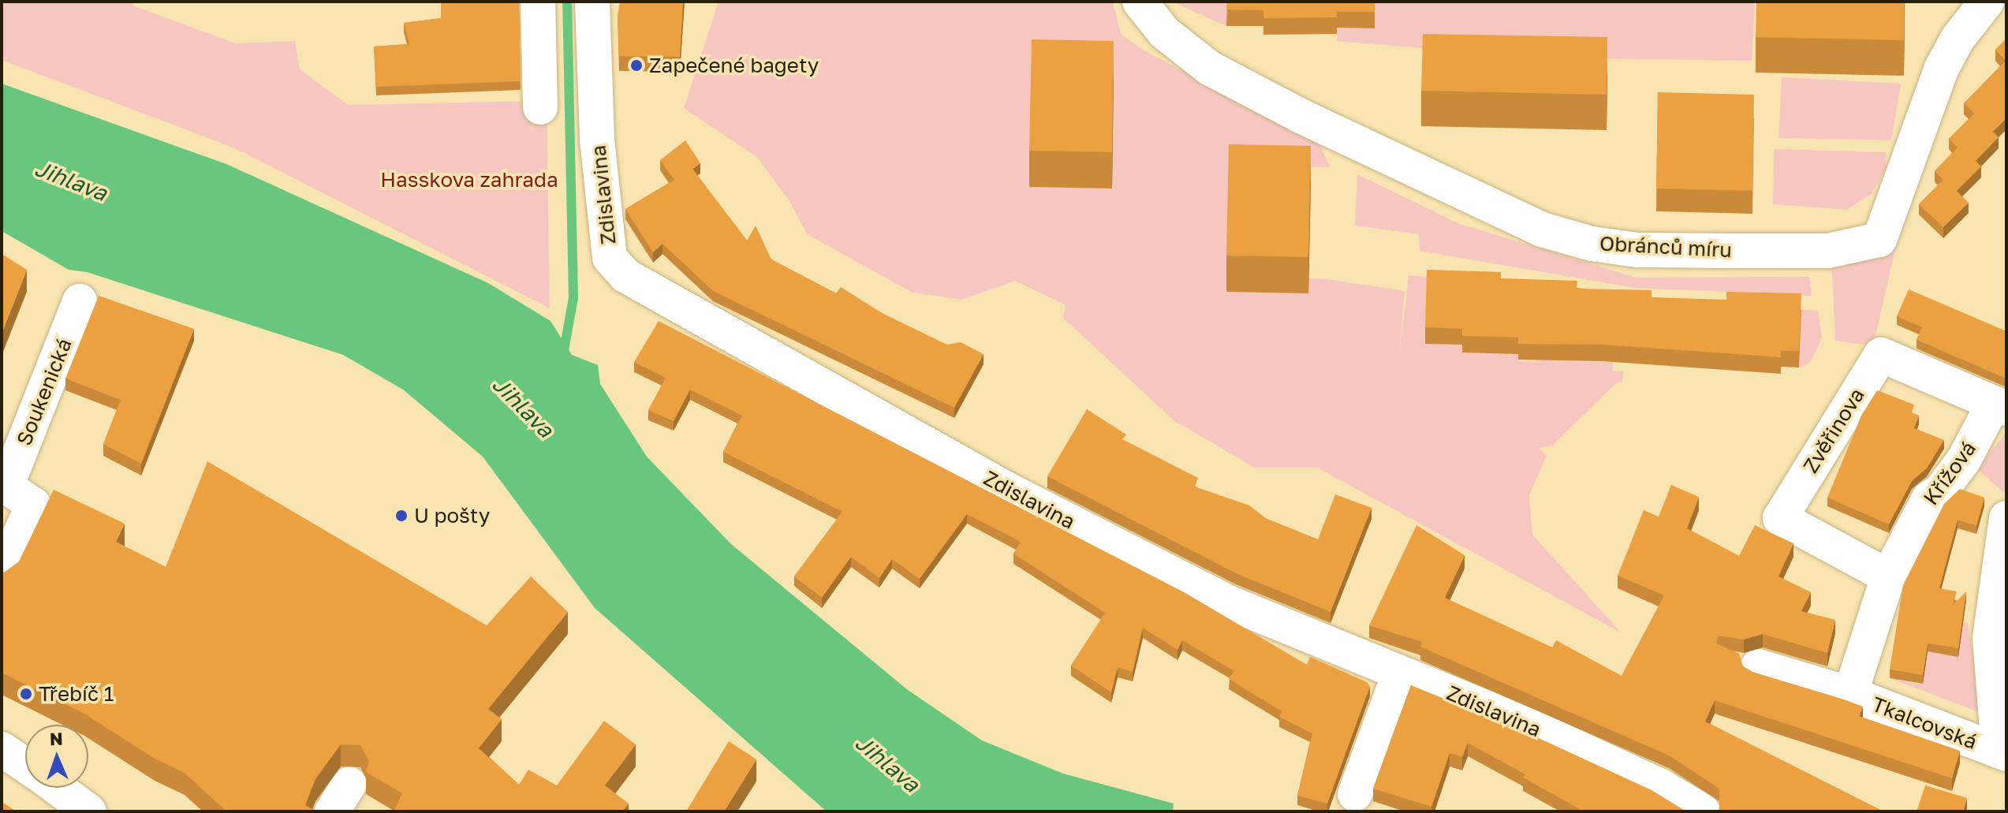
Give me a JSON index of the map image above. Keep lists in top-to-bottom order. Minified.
{"streets":{"street":["Zdislavina","Obránců míru","Soukenická","Zvěřinova","Křížová","Tkalcovská"]},"crossings":[["Zvěřinova","Křížová"],["Zvěřinova","Tkalcovská"],["Křížová","Tkalcovská"]],"water":["Jihlava"],"parks":["Hasskova zahrada"],"places":["Zapečené bagety","U pošty","Třebíč 1"],"north":"top"}
